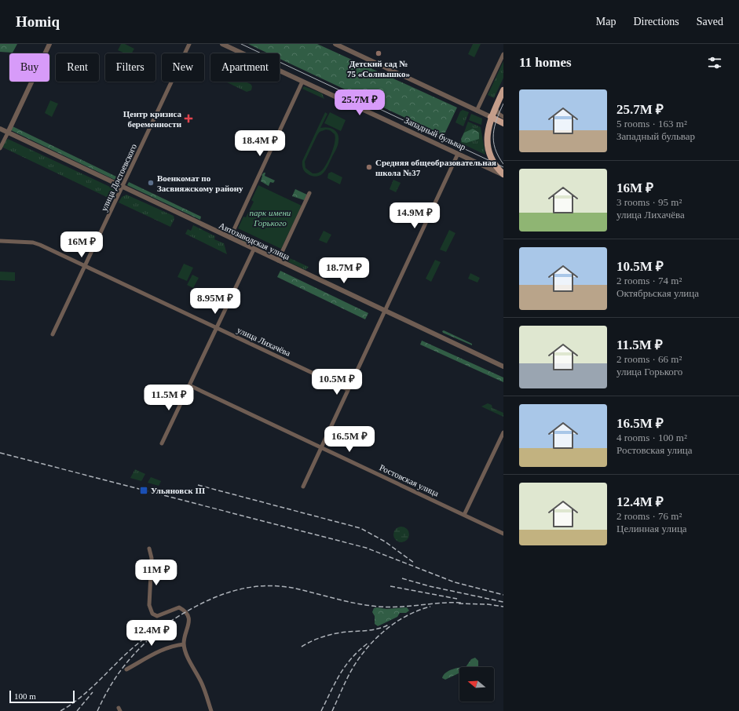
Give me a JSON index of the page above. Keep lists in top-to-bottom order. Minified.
{"streets":{"street":["Западный бульвар","улица Достоевского","Автозаводская улица","улица Лихачёва","Ростовская улица"]},"crossings":[["улица Достоевского","Автозаводская улица"],["улица Достоевского","улица Лихачёва"]],"parks":["парк имени Горького"],"places":{"other":["Детский сад № 75 «Солнышко»","Средняя общеобразовательная школа №37","Военкомат по Засвияжскому району"],"health":["Центр кризиса беременности"],"transit":["Ульяновск III"]},"scale_bar":"100 m","north":"left","page":{"header":"Homiq","nav":["Map","Directions","Saved"],"heading":"11 homes","chip":["Buy","Rent","Filters","New","Apartment"],"list":[{"name":"25.7M ₽","note":"5 rooms · 163 m² · Западный бульвар"},{"name":"16M ₽","note":"3 rooms · 95 m² · улица Лихачёва"},{"name":"10.5M ₽","note":"2 rooms · 74 m² · Октябрьская улица"},{"name":"11.5M ₽","note":"2 rooms · 66 m² · улица Горького"},{"name":"16.5M ₽","note":"4 rooms · 100 m² · Ростовская улица"},{"name":"12.4M ₽","note":"2 rooms · 76 m² · Целинная улица"}],"price":["25.7M ₽","18.4M ₽","14.9M ₽","16M ₽","18.7M ₽","8.95M ₽","10.5M ₽","11.5M ₽","16.5M ₽","11M ₽","12.4M ₽"],"scale":"100 m"}}
